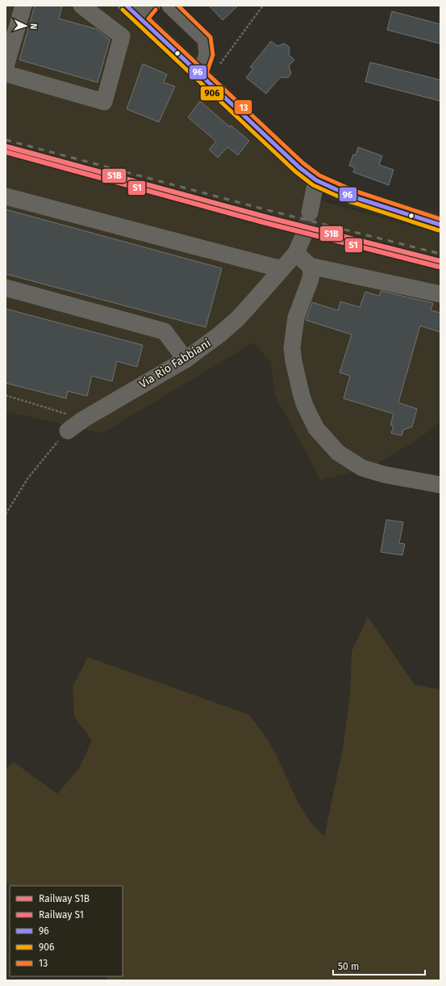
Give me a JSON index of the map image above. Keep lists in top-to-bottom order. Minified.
{"streets":{"street":["Via Rio Fabbiani"]},"lines":["transit line 96","transit line 13","transit line 906","rail line S1B","rail line S1"],"legend":["Railway S1B","Railway S1","96","906","13"],"scale_bar":"50 m","north":"right"}
